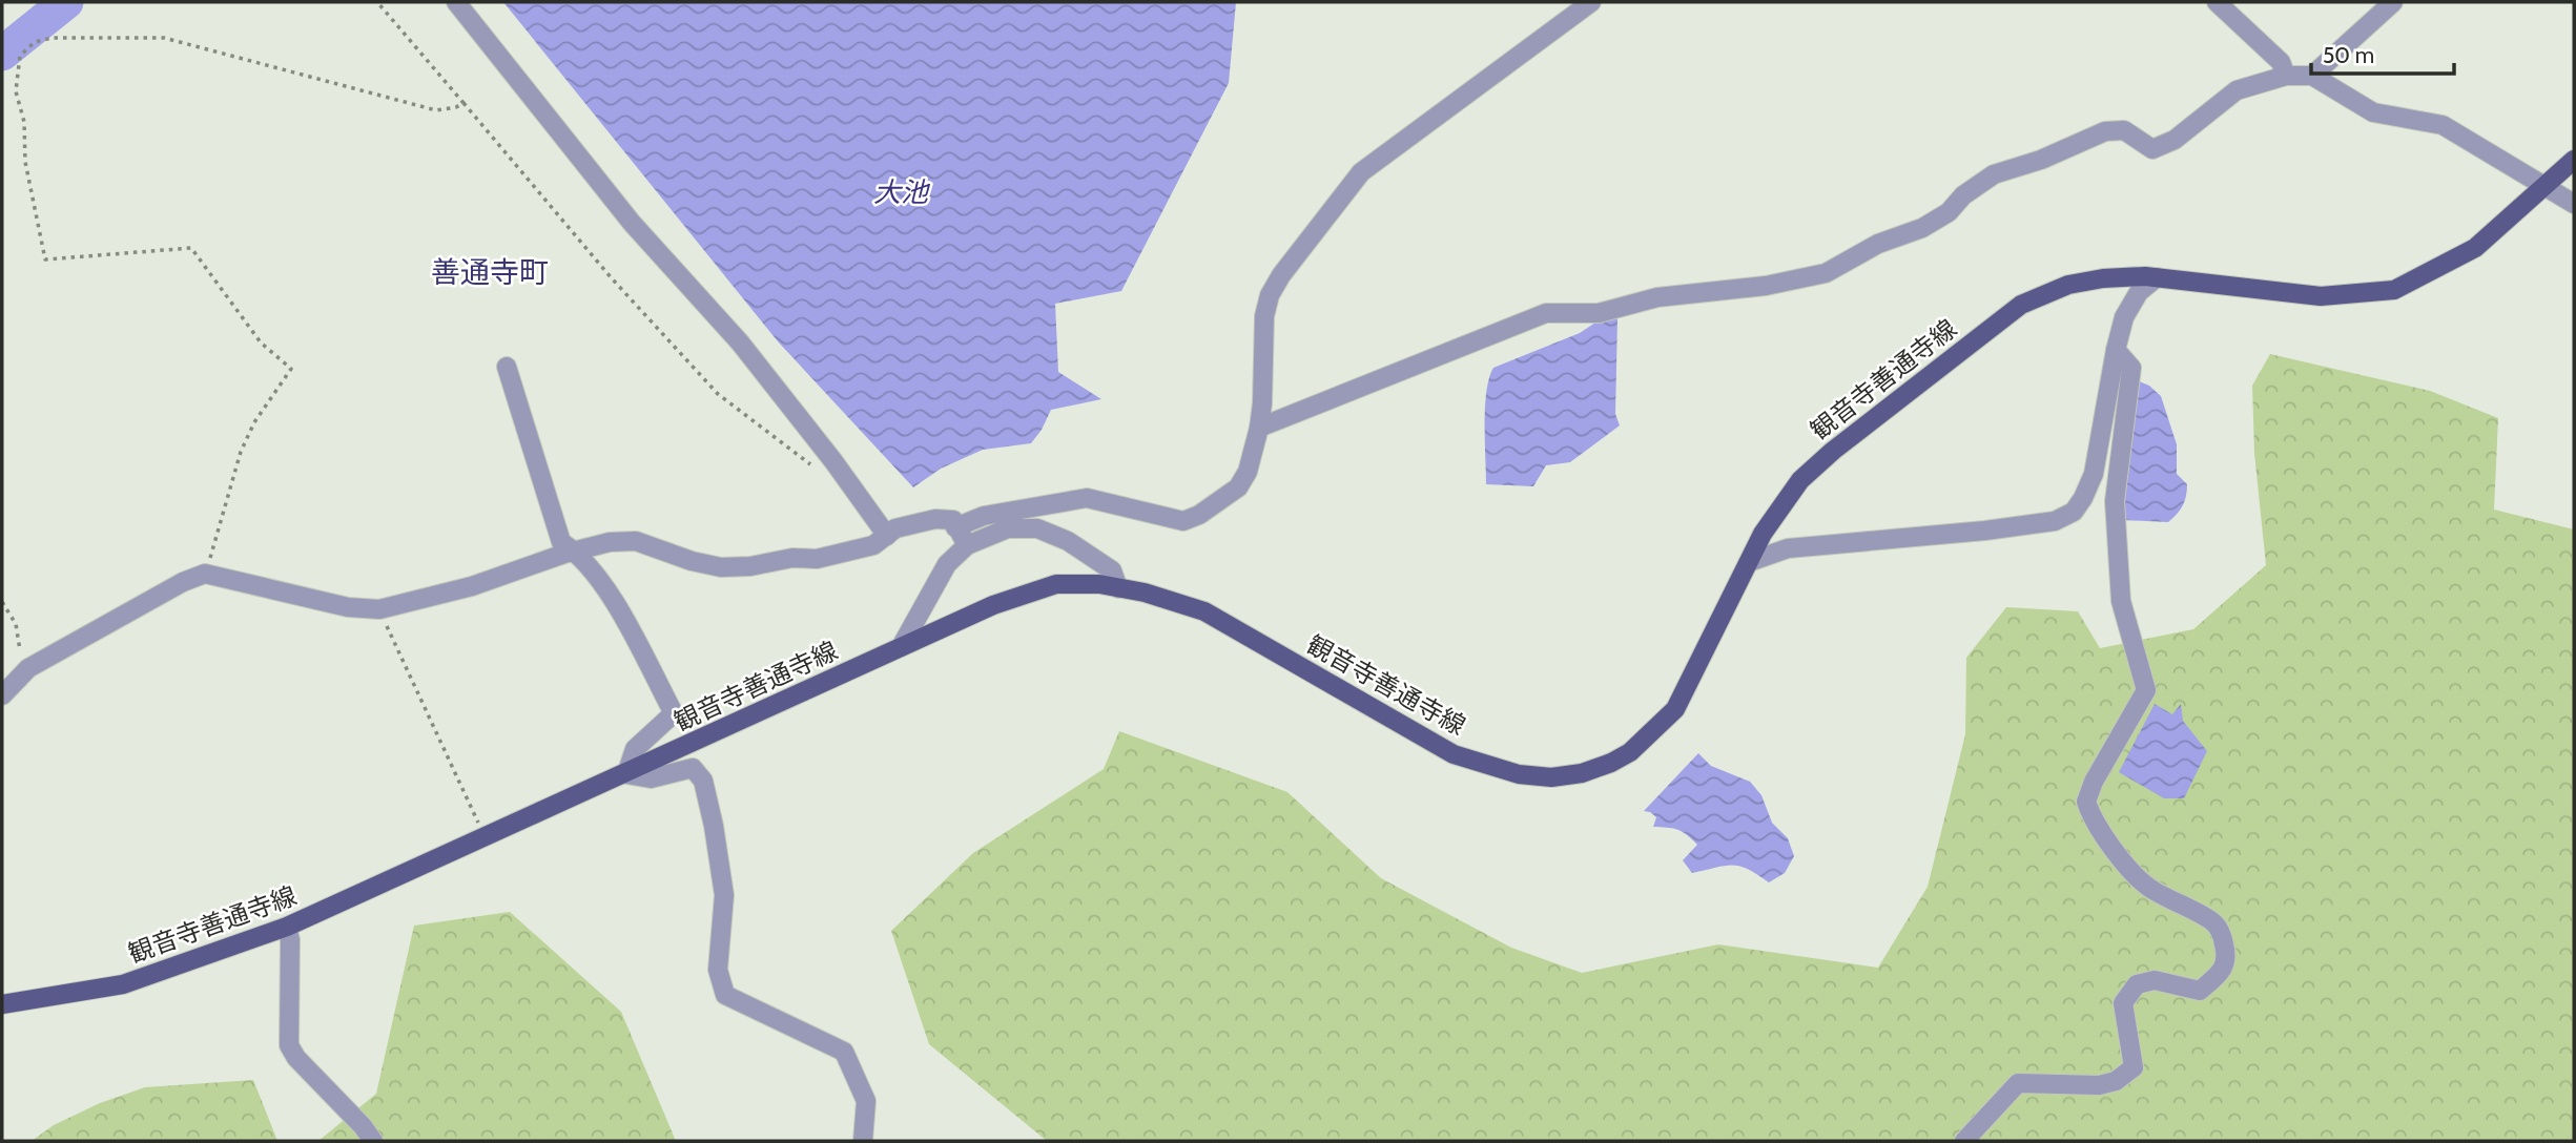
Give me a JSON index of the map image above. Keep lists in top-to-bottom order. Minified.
{"streets":{"main road":["観音寺善通寺線"]},"districts":["善通寺町"],"water":["大池"],"scale_bar":"50 m"}
